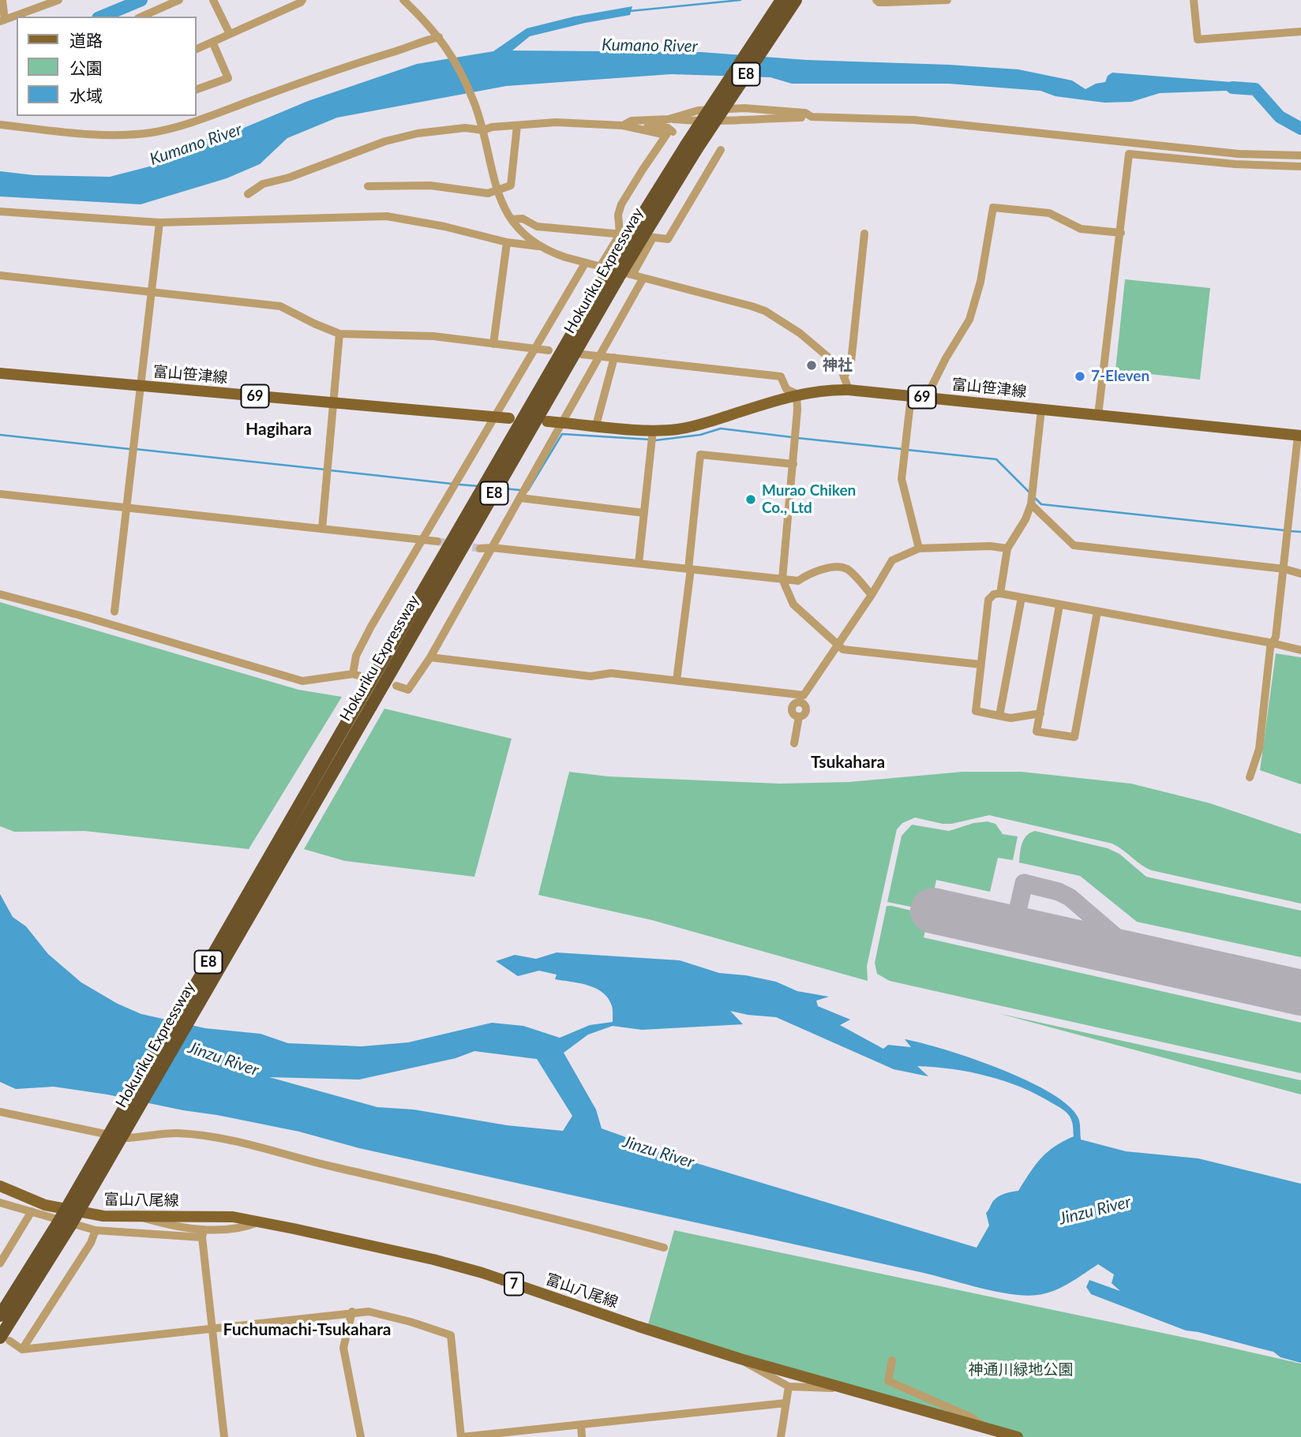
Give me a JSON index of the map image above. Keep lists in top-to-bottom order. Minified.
{"streets":{"highway":["E8","Hokuriku Expressway"],"main road":["富山笹津線","69","富山八尾線","7"]},"districts":["Hagihara","Tsukahara","Fuchumachi-Tsukahara"],"water":["Kumano River","Jinzu River"],"parks":["神通川緑地公園"],"places":["神社","7-Eleven","Murao Chiken Co., Ltd"],"legend":["道路","公園","水域"]}
